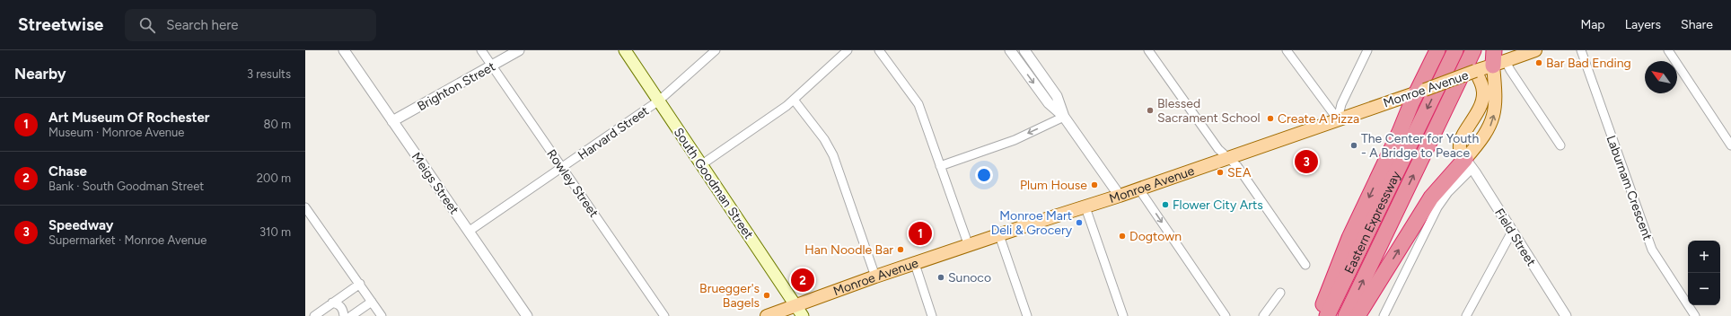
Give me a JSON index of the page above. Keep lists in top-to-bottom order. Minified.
{"streets":{"highway":["Eastern Expressway"],"main road":["Monroe Avenue","South Goodman Street"],"street":["Brighton Street","Harvard Street","Meigs Street","Rowley Street","Laburnam Crescent","Field Street"]},"crossings":[["Brighton Street","Meigs Street"],["Brighton Street","Rowley Street"],["Monroe Avenue","South Goodman Street"],["Harvard Street","Meigs Street"],["Harvard Street","Rowley Street"],["Harvard Street","South Goodman Street"]],"places":["Bar Bad Ending","Blessed Sacrament School","Create A Pizza","The Center for Youth - A Bridge to Peace","SEA","Plum House","Flower City Arts","Monroe Mart Deli & Grocery","Dogtown","Han Noodle Bar","Sunoco","Bruegger's Bagels"],"north":"top left","page":{"header":"Streetwise","search":"Search here","nav":["Map","Layers","Share"],"heading":["Nearby","3 results"],"list":[{"mark":"1","name":"Art Museum Of Rochester","note":"Museum · Monroe Avenue","value":"80 m"},{"mark":"2","name":"Chase","note":"Bank · South Goodman Street","value":"200 m"},{"mark":"3","name":"Speedway","note":"Supermarket · Monroe Avenue","value":"310 m"}],"pins":["3","1","2"],"map_buttons":["+","−"]}}
